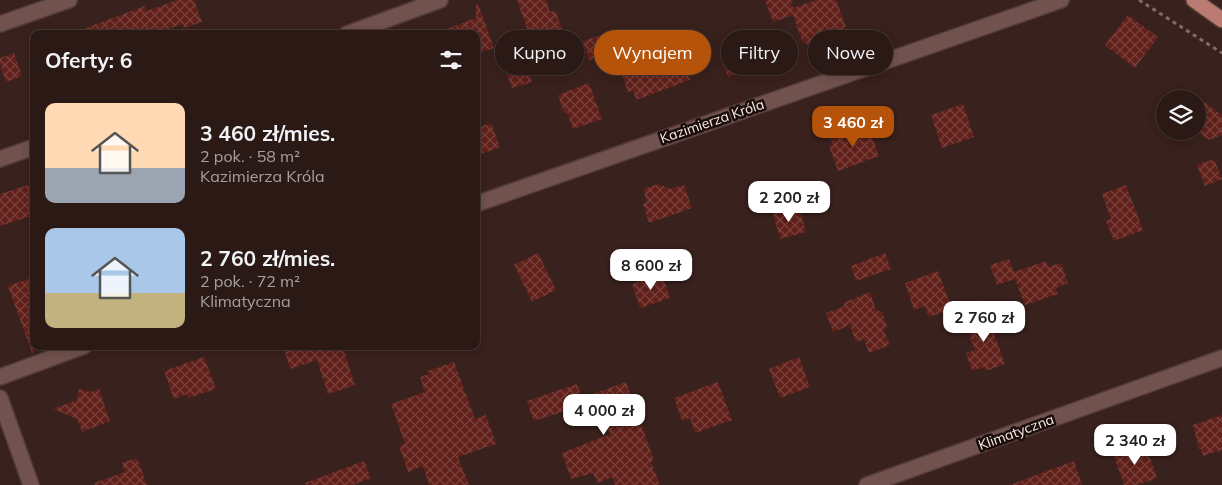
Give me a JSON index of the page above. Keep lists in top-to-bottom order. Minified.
{"streets":{"street":["Kazimierza Króla","Klimatyczna"]},"page":{"chip":["Kupno","Wynajem","Filtry","Nowe"],"heading":"Oferty: 6","list":[{"name":"3 460 zł/mies.","note":"2 pok. · 58 m² · Kazimierza Króla"},{"name":"2 760 zł/mies.","note":"2 pok. · 72 m² · Klimatyczna"}],"price":["3 460 zł","2 200 zł","8 600 zł","2 760 zł","4 000 zł","2 340 zł"]}}
